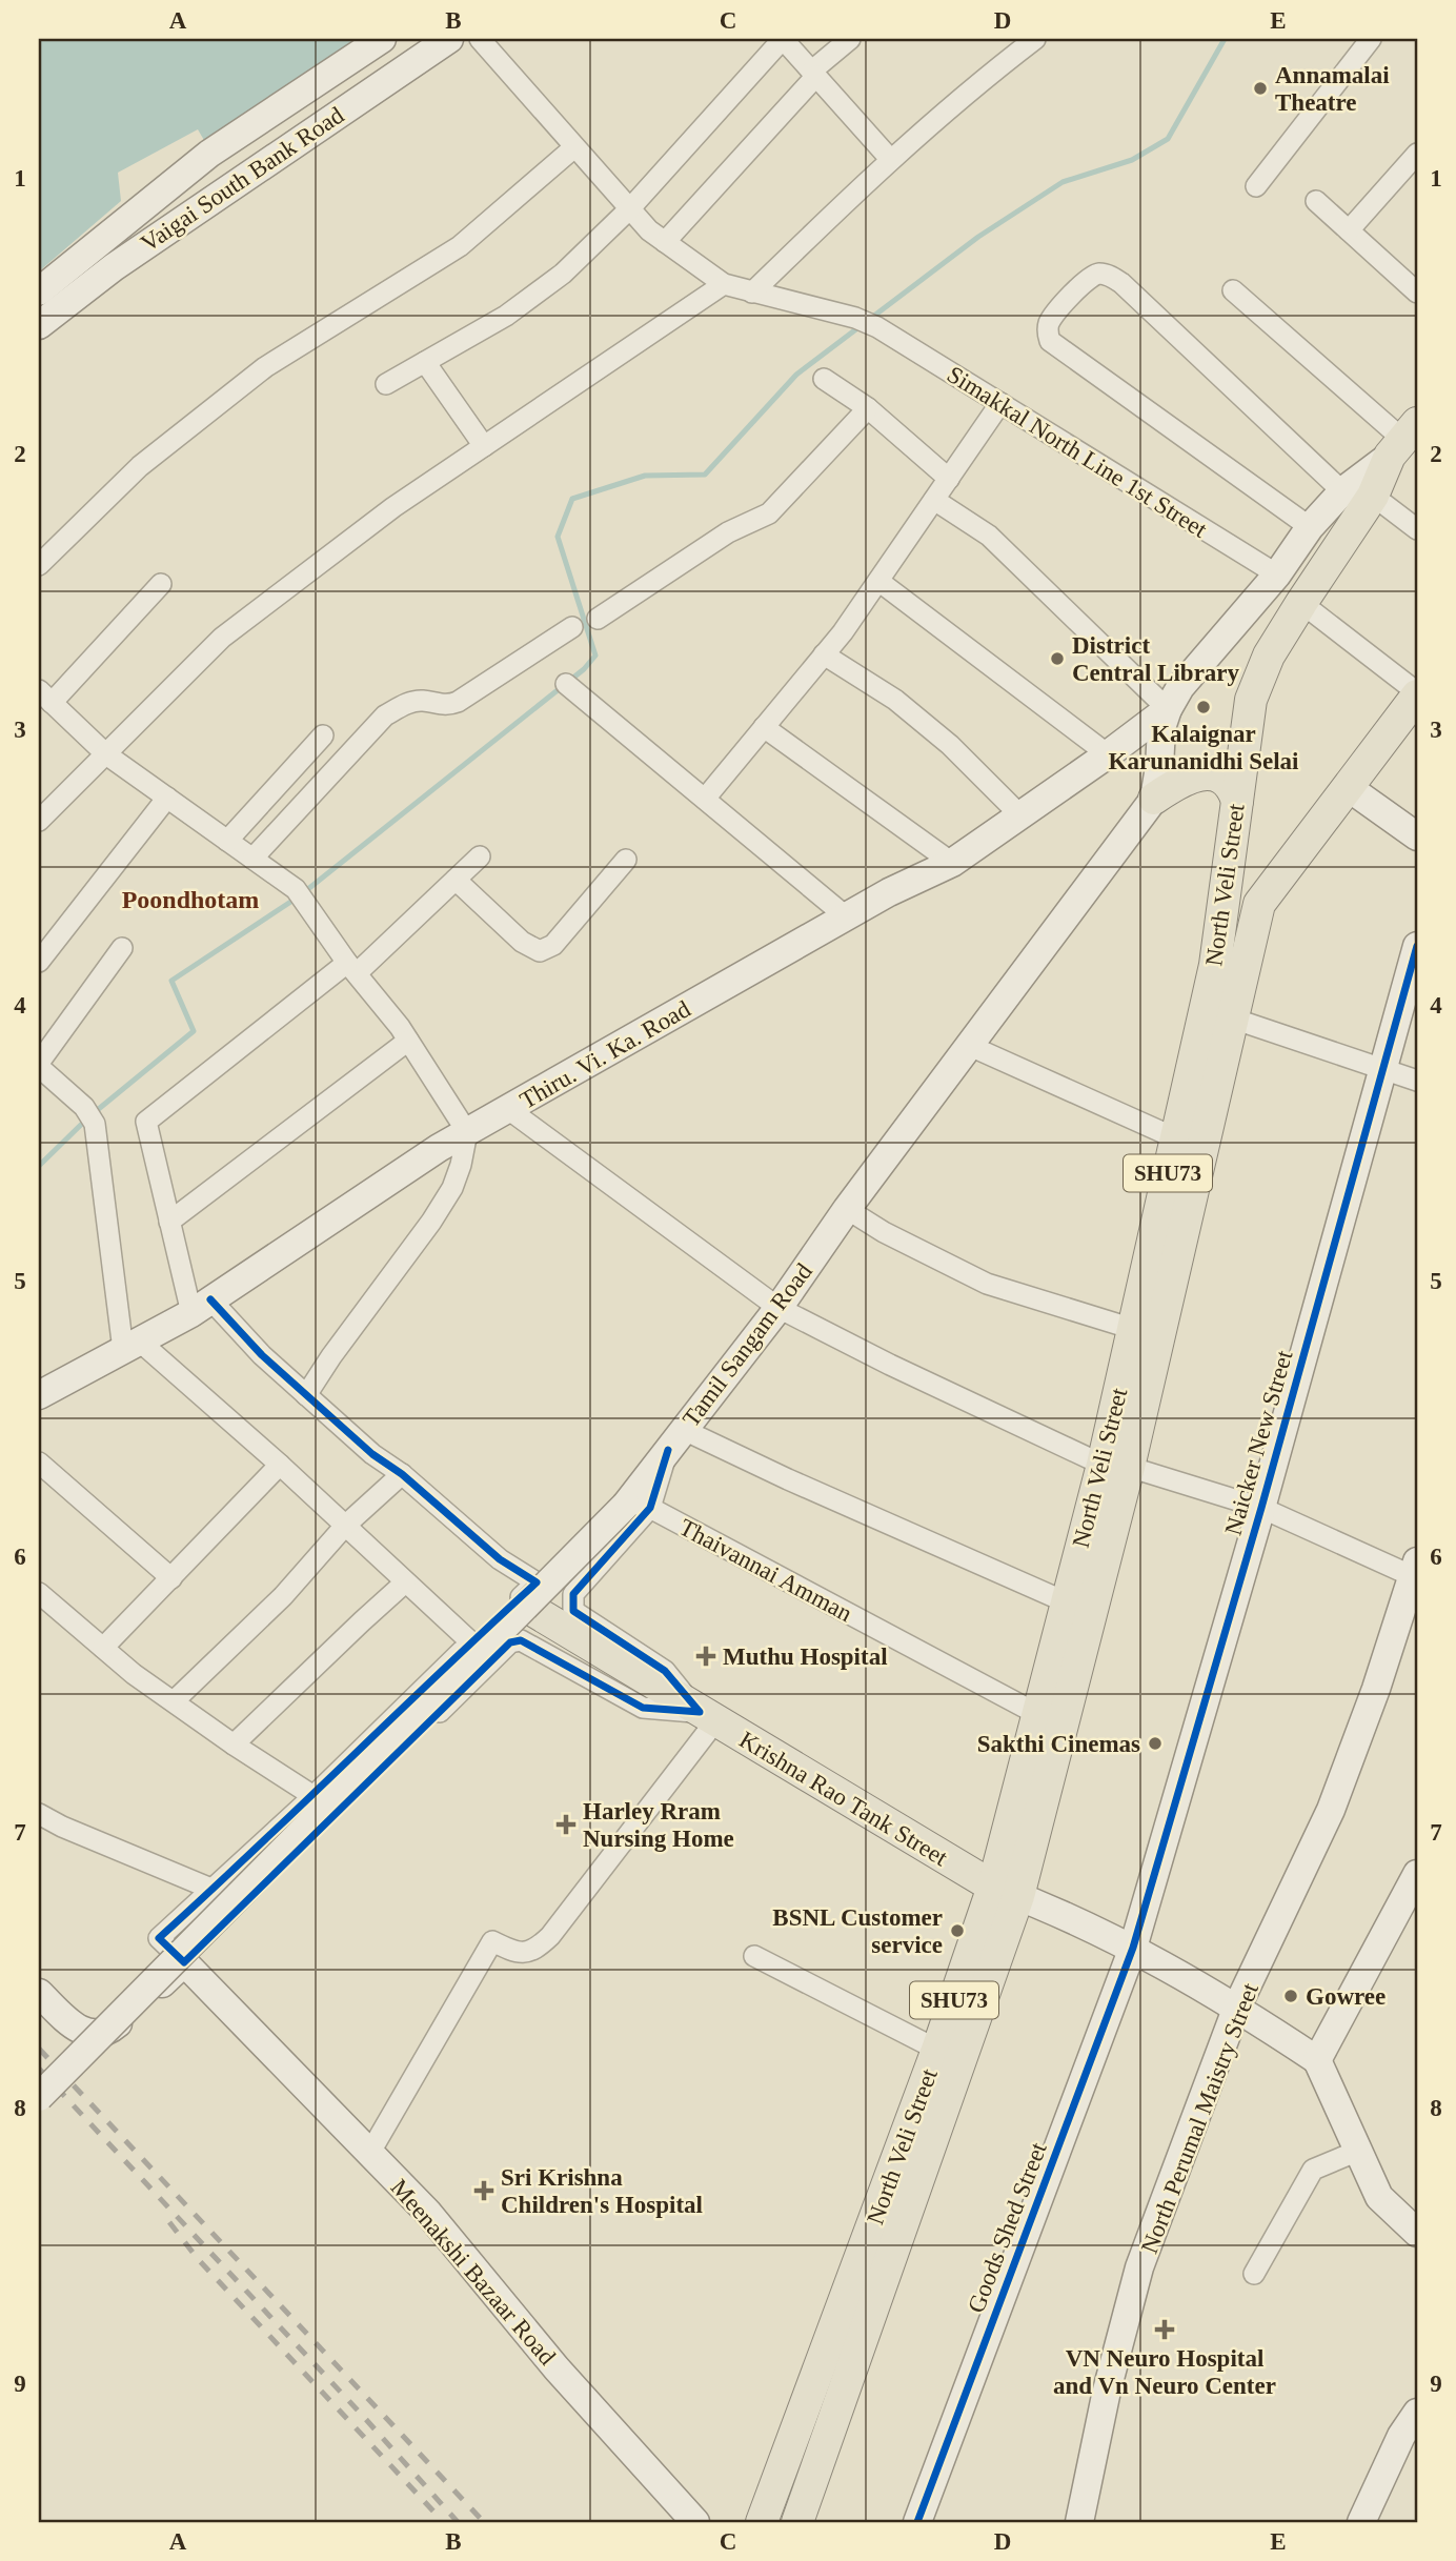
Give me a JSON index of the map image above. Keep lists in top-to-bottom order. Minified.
{"streets":{"main road":["North Veli Street","SHU73","Krishna Rao Tank Street"],"street":["Vaigai South Bank Road","Simakkal North Line 1st Street","Thiru. Vi. Ka. Road","Tamil Sangam Road","Naicker New Street","Thaivannai Amman","North Perumal Maistry Street","Goods Shed Street","Meenakshi Bazaar Road"]},"crossings":[["North Veli Street","Thaivannai Amman"],["North Veli Street","Krishna Rao Tank Street"],["Tamil Sangam Road","Thaivannai Amman"],["Tamil Sangam Road","Krishna Rao Tank Street"],["Naicker New Street","Goods Shed Street"]],"districts":["Poondhotam"],"places":{"other":["Annamalai Theatre","District Central Library","Kalaignar Karunanidhi Selai","Sakthi Cinemas","BSNL Customer service","Gowree"],"health":["Muthu Hospital","Harley Rram Nursing Home","Sri Krishna Children's Hospital","VN Neuro Hospital and Vn Neuro Center"]},"grid":{"columns":["A","B","C","D","E"],"rows":["1","2","3","4","5","6","7","8","9"]}}
